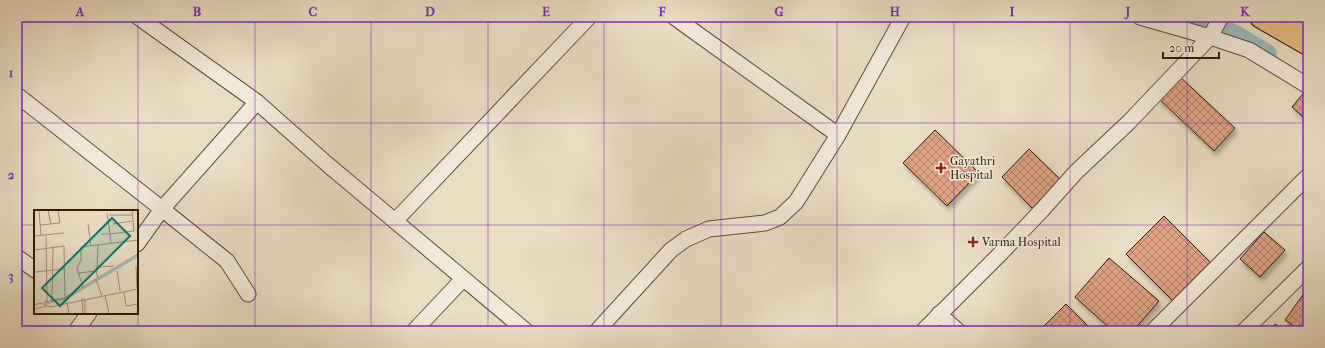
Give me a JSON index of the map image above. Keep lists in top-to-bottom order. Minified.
{"places":{"health":["Gayathri Hospital","Varma Hospital"]},"scale_bar":"20 m","grid":{"columns":["A","B","C","D","E","F","G","H","I","J","K"],"rows":["1","2","3"]}}
